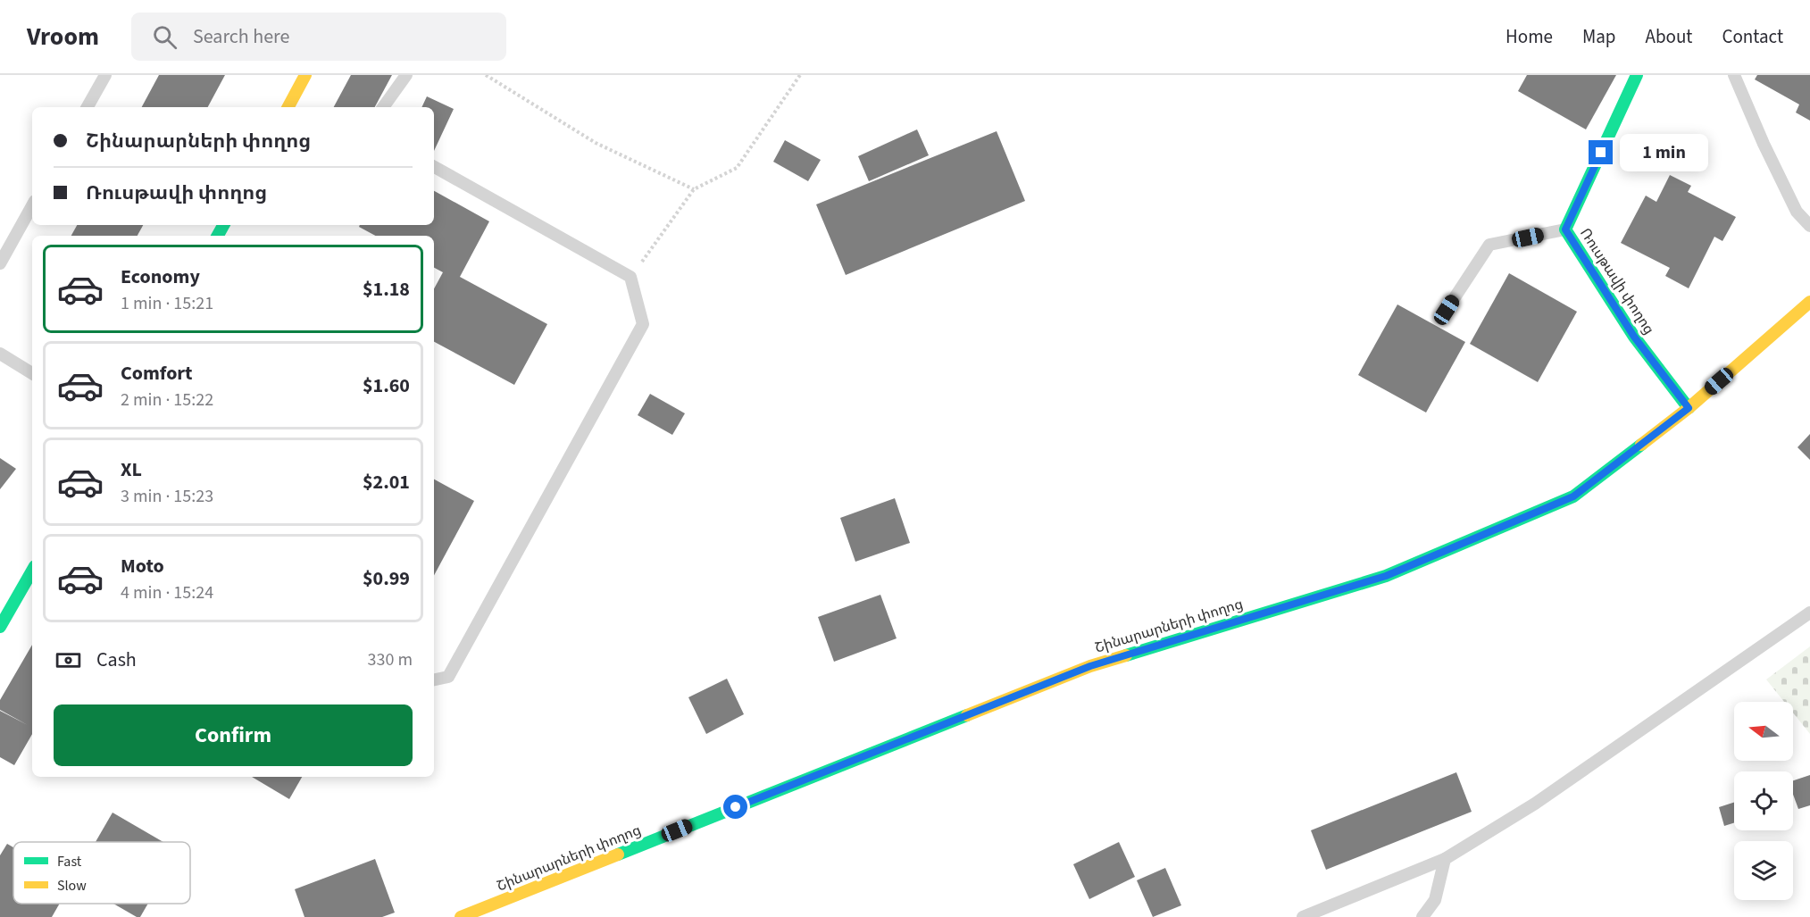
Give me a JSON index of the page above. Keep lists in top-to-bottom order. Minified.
{"streets":{"street":["Ռուսթավի փողոց","Շինարարների փողոց"]},"crossings":[["Ռուսթավի փողոց","Շինարարների փողոց"]],"legend":["Fast","Slow"],"north":"left","page":{"header":"Vroom","search":"Search here","nav":["Home","Map","About","Contact"],"banner":["Շինարարների փողոց","Ռուսթավի փողոց"],"bubble":"1 min","list":[{"name":"Economy","note":"1 min · 15:21","value":"$1.18"},{"name":"Comfort","note":"2 min · 15:22","value":"$1.60"},{"name":"XL","note":"3 min · 15:23","value":"$2.01"},{"name":"Moto","note":"4 min · 15:24","value":"$0.99"}],"pay":["Cash","330 m"],"buttons":"Confirm"}}
